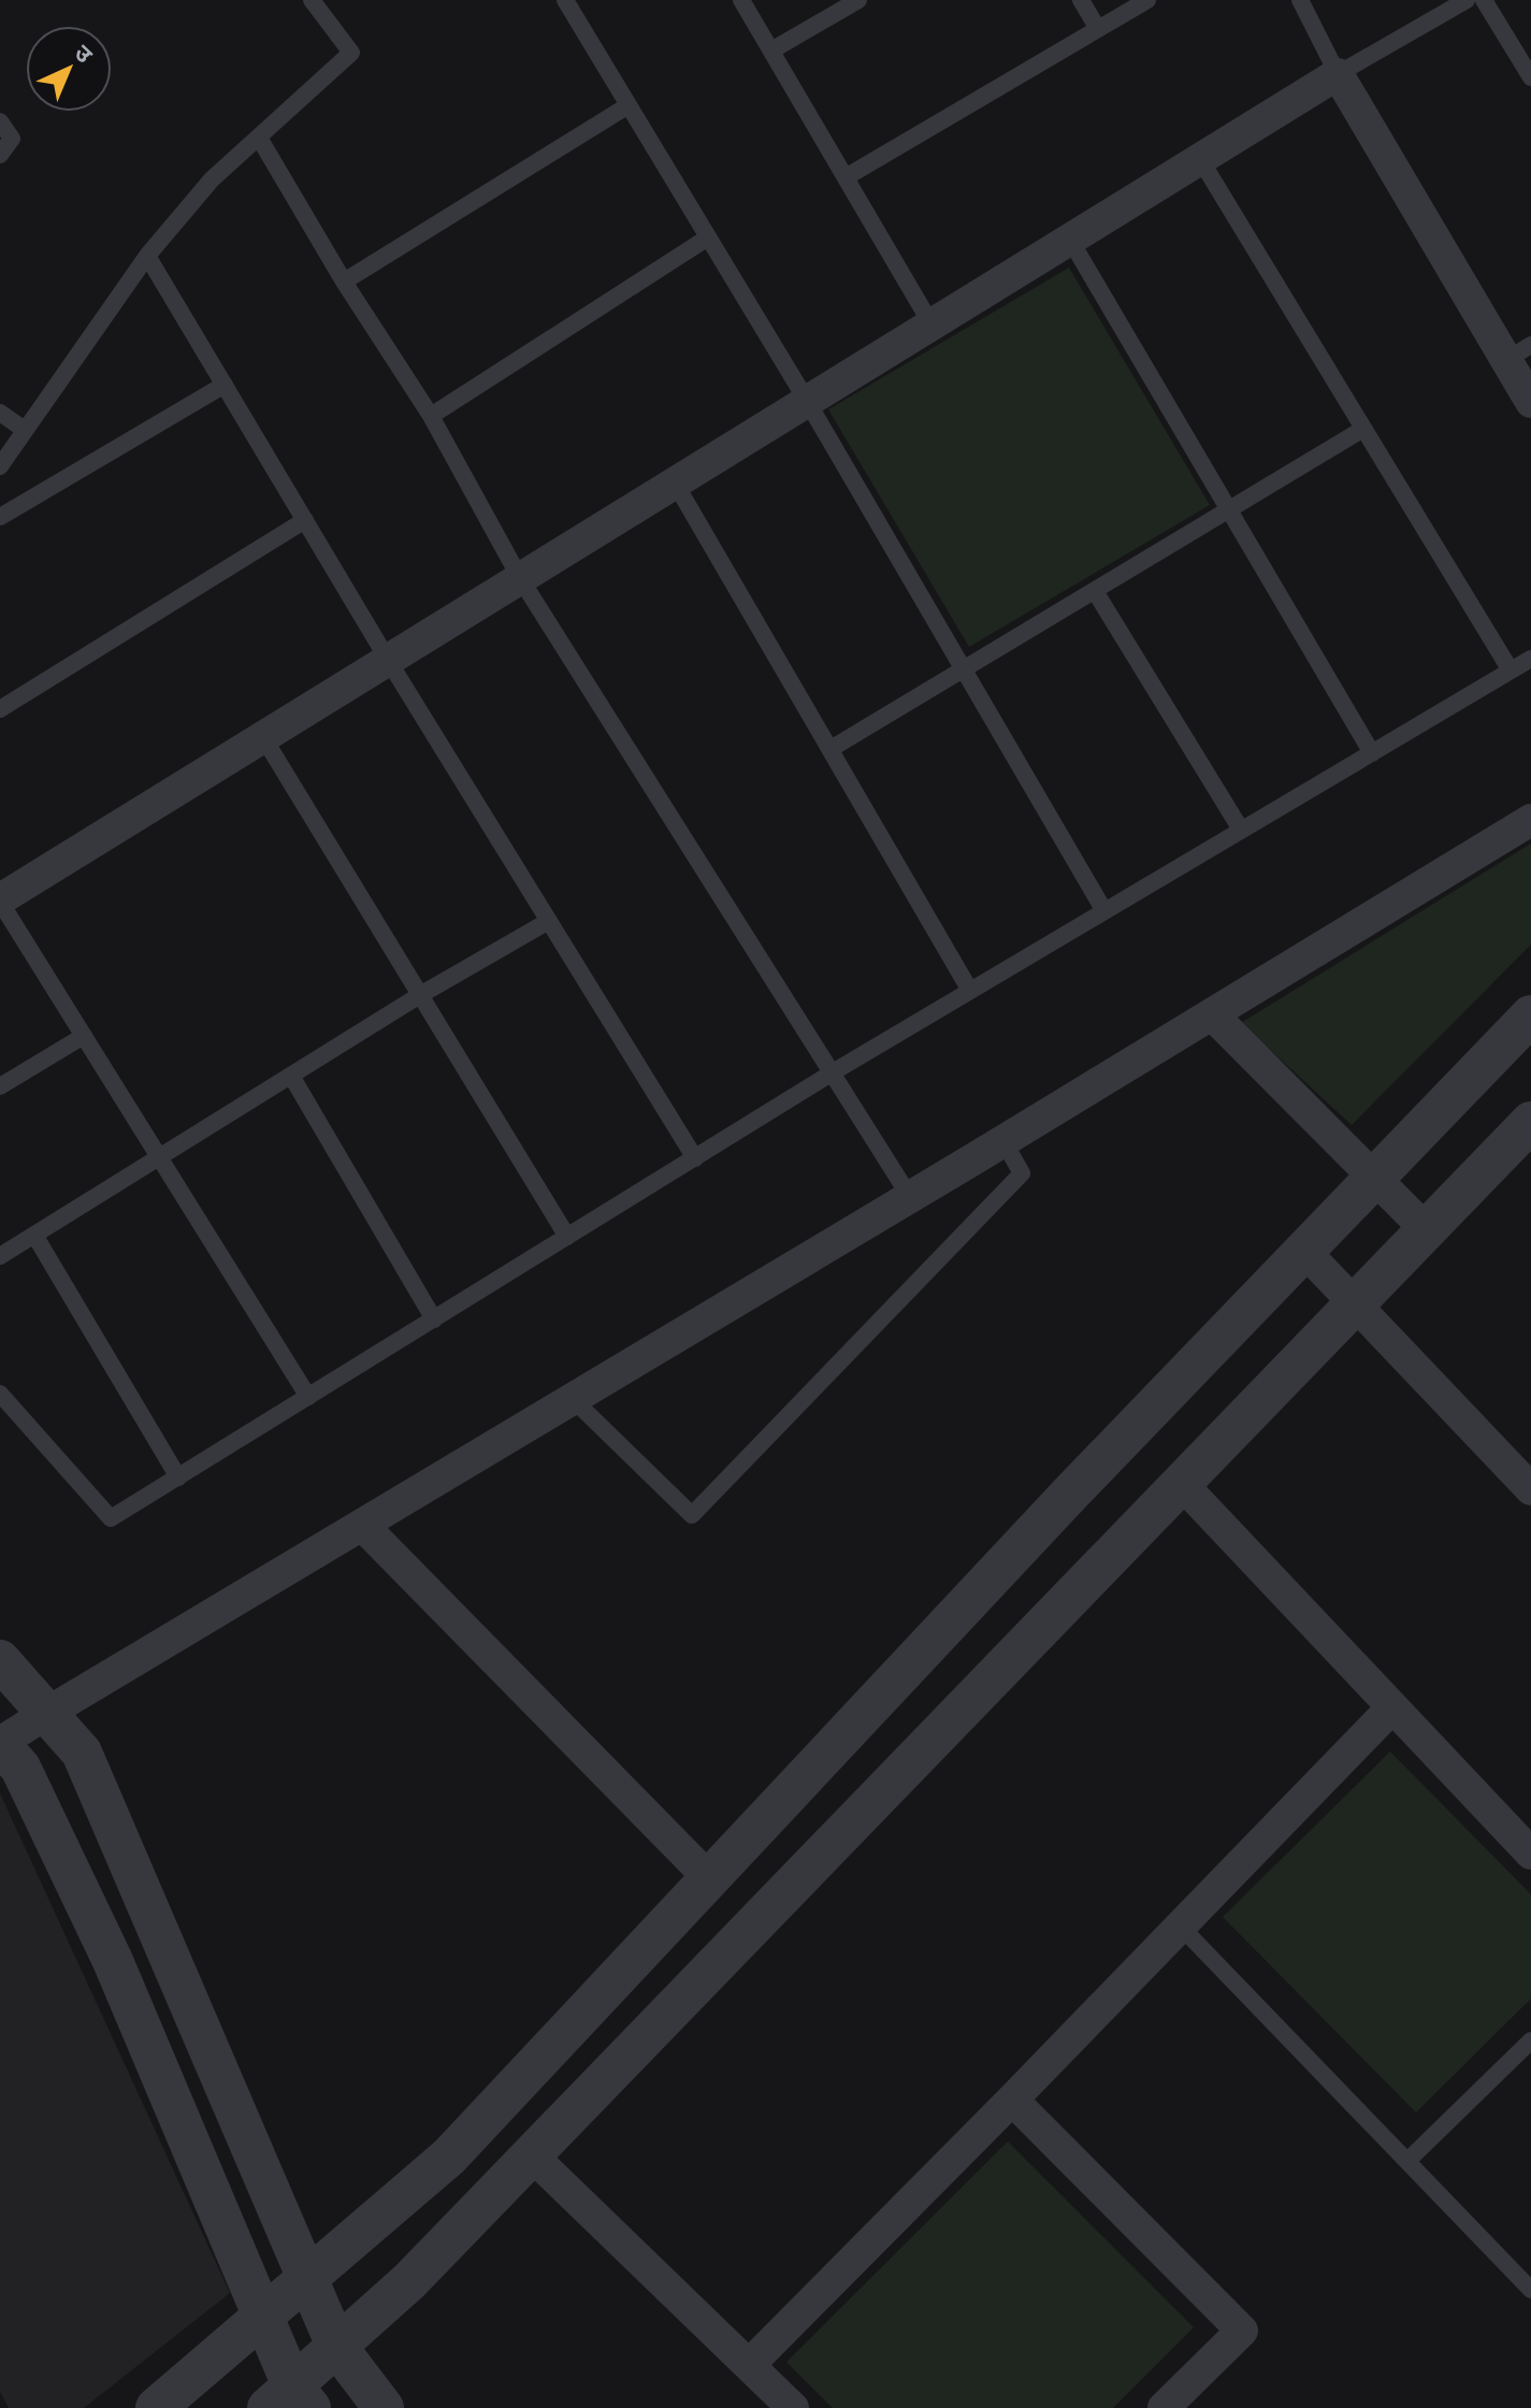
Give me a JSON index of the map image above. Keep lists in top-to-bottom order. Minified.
{"north":"top right"}
